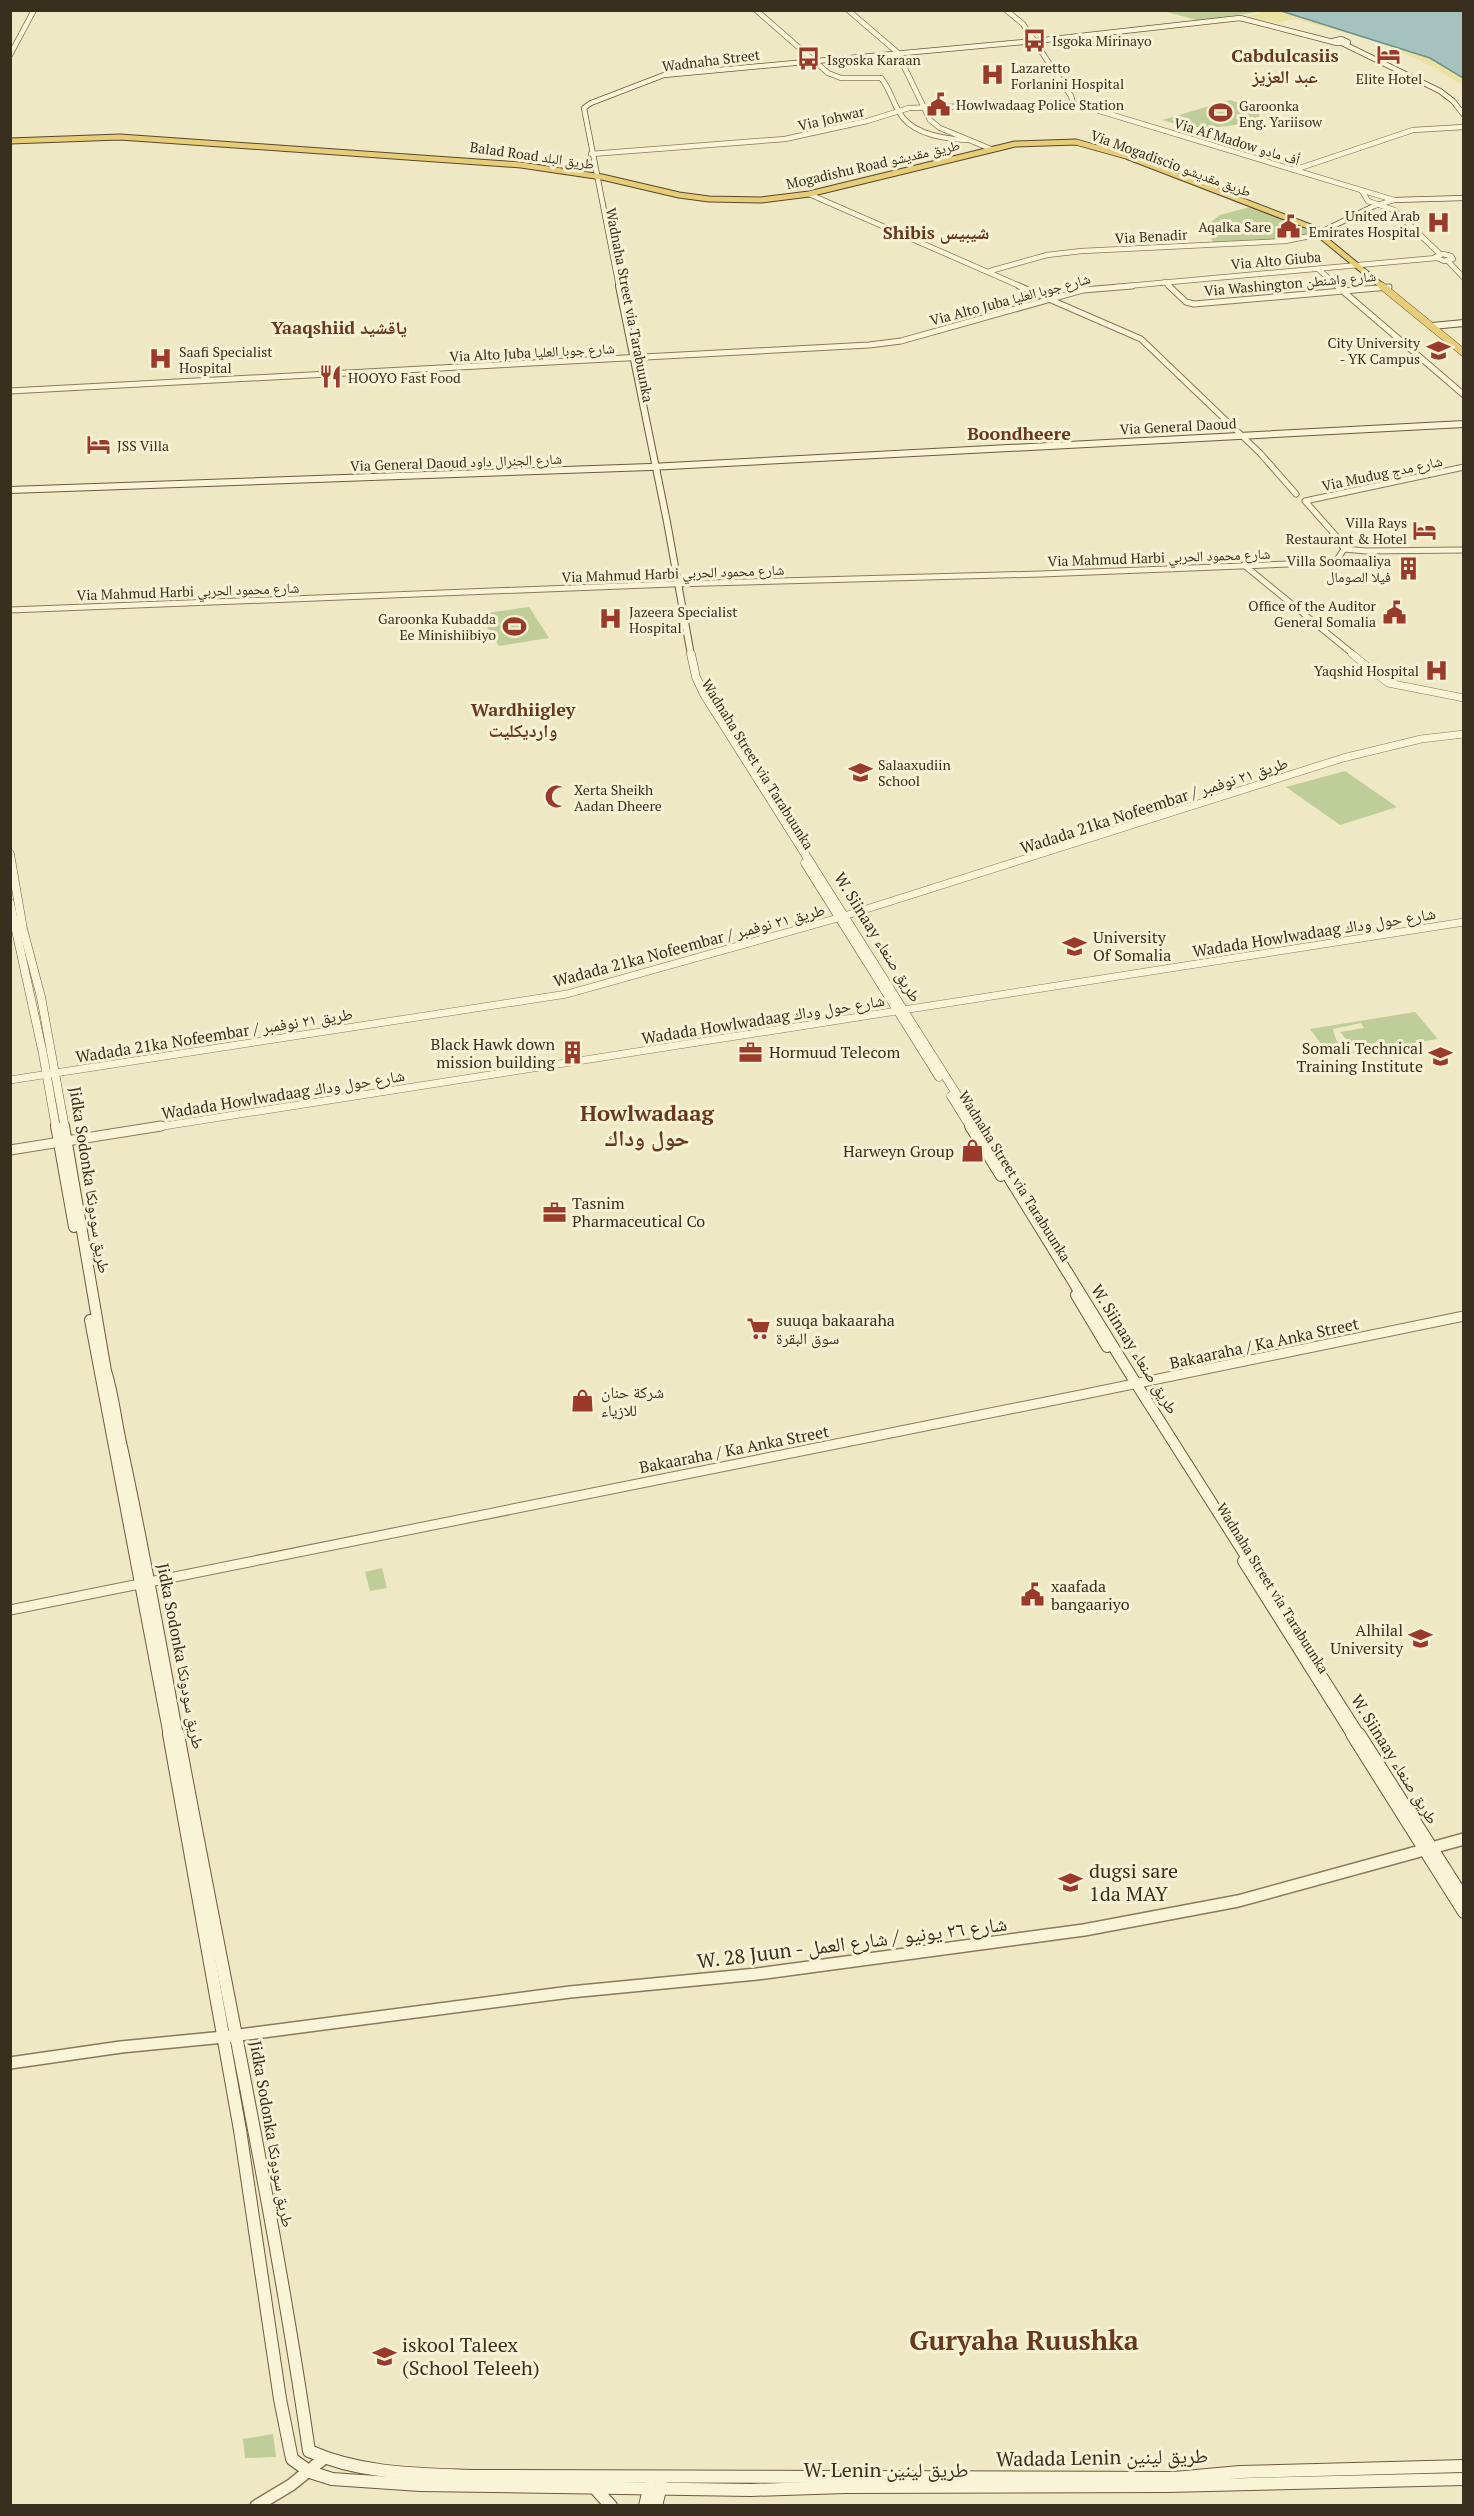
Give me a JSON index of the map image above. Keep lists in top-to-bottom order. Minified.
{"streets":{"highway":["Balad Road طريق البلد","Via Mogadiscio طريق مقديشو","Mogadishu Road طريق مقديشو"],"main road":["Wadnaha Street via Tarabuunka","Via General Daoud","Via General Daoud شارع الجنرال داود","W. Siinaay طريق صنعاء","Jidka Sodonka طريق سودونكا","Wadada Lenin طريق لينين","W. Lenin طريق لينين"],"street":["Via Johwar","Via Af Madow أف مادو","Via Benadir","Via Alto Giuba","Via Washington شارع واشنطن","Via Alto Juba شارع جوبا العليا","Via Mudug شارع مدج","Via Mahmud Harbi شارع محمود الحربي","Wadada 21ka Nofeembar / طريق ٢١ نوفمبر","Wadada Howlwadaag شارع حول وداك","Bakaaraha / Ka Anka Street","W. 28 Juun - شارع ٢٦ يونيو / شارع العمل"]},"crossings":[["Via Johwar","Via Af Madow أف مادو"],["Balad Road طريق البلد","Mogadishu Road طريق مقديشو"],["Balad Road طريق البلد","Wadnaha Street via Tarabuunka"],["Via Mogadiscio طريق مقديشو","Mogadishu Road طريق مقديشو"],["Via Mogadiscio طريق مقديشو","Via Benadir"],["Via Mogadiscio طريق مقديشو","Via Alto Giuba"],["Via Mogadiscio طريق مقديشو","Via Washington شارع واشنطن"],["Mogadishu Road طريق مقديشو","Wadnaha Street via Tarabuunka"],["Via Alto Giuba","Via Washington شارع واشنطن"],["Via Alto Giuba","Via Alto Juba شارع جوبا العليا"],["Via Alto Juba شارع جوبا العليا","Wadnaha Street via Tarabuunka"],["Wadnaha Street via Tarabuunka","Via General Daoud شارع الجنرال داود"],["Wadnaha Street via Tarabuunka","Via Mahmud Harbi شارع محمود الحربي"],["Wadnaha Street via Tarabuunka","Wadada 21ka Nofeembar / طريق ٢١ نوفمبر"],["Wadnaha Street via Tarabuunka","W. Siinaay طريق صنعاء"],["Via General Daoud","Via General Daoud شارع الجنرال داود"],["Via Mudug شارع مدج","Via Mahmud Harbi شارع محمود الحربي"],["Wadada 21ka Nofeembar / طريق ٢١ نوفمبر","W. Siinaay طريق صنعاء"],["Wadada 21ka Nofeembar / طريق ٢١ نوفمبر","Jidka Sodonka طريق سودونكا"],["Wadada Howlwadaag شارع حول وداك","W. Siinaay طريق صنعاء"],["Wadada Howlwadaag شارع حول وداك","Jidka Sodonka طريق سودونكا"],["W. Siinaay طريق صنعاء","Bakaaraha / Ka Anka Street"],["W. Siinaay طريق صنعاء","W. 28 Juun - شارع ٢٦ يونيو / شارع العمل"],["Jidka Sodonka طريق سودونكا","Bakaaraha / Ka Anka Street"],["Jidka Sodonka طريق سودونكا","W. 28 Juun - شارع ٢٦ يونيو / شارع العمل"],["Jidka Sodonka طريق سودونكا","W. Lenin طريق لينين"],["Wadada Lenin طريق لينين","W. Lenin طريق لينين"]],"districts":["Cabdulcasiis عبد العزيز","Shibis شيبيس","Yaaqshiid ياقشيد","Boondheere","Wardhiigley وارديكليت","Howlwadaag حول وداك","Guryaha Ruushka"],"places":{"bus stop":["Isgoka Mirinayo","Isgoska Karaan"],"hotel":["Elite Hotel","JSS Villa","Villa Rays Restaurant & Hotel"],"hospital":["Lazaretto Forlanini Hospital","United Arab Emirates Hospital","Saafi Specialist Hospital","Jazeera Specialist Hospital","Yaqshid Hospital"],"public building":["Howlwadaag Police Station","Aqalka Sare","Office of the Auditor General Somalia","xaafada bangaariyo"],"sports":["Garoonka Eng. Yariisow","Garoonka Kubadda Ee Minishiibiyo"],"school or university":["City University - YK Campus","Salaaxudiin School","University Of Somalia","Somali Technical Training Institute","Alhilal University","dugsi sare 1da MAY","iskool Taleex (School Teleeh)"],"restaurant":["HOOYO Fast Food"],"building":["Villa Soomaaliya فيلا الصومال","Black Hawk down mission building"],"mosque":["Xerta Sheikh Aadan Dheere"],"office":["Hormuud Telecom","Tasnim Pharmaceutical Co"],"shop":["Harweyn Group","شركة حنان للازياء"],"supermarket":["suuqa bakaaraha سوق البقرة"]}}
